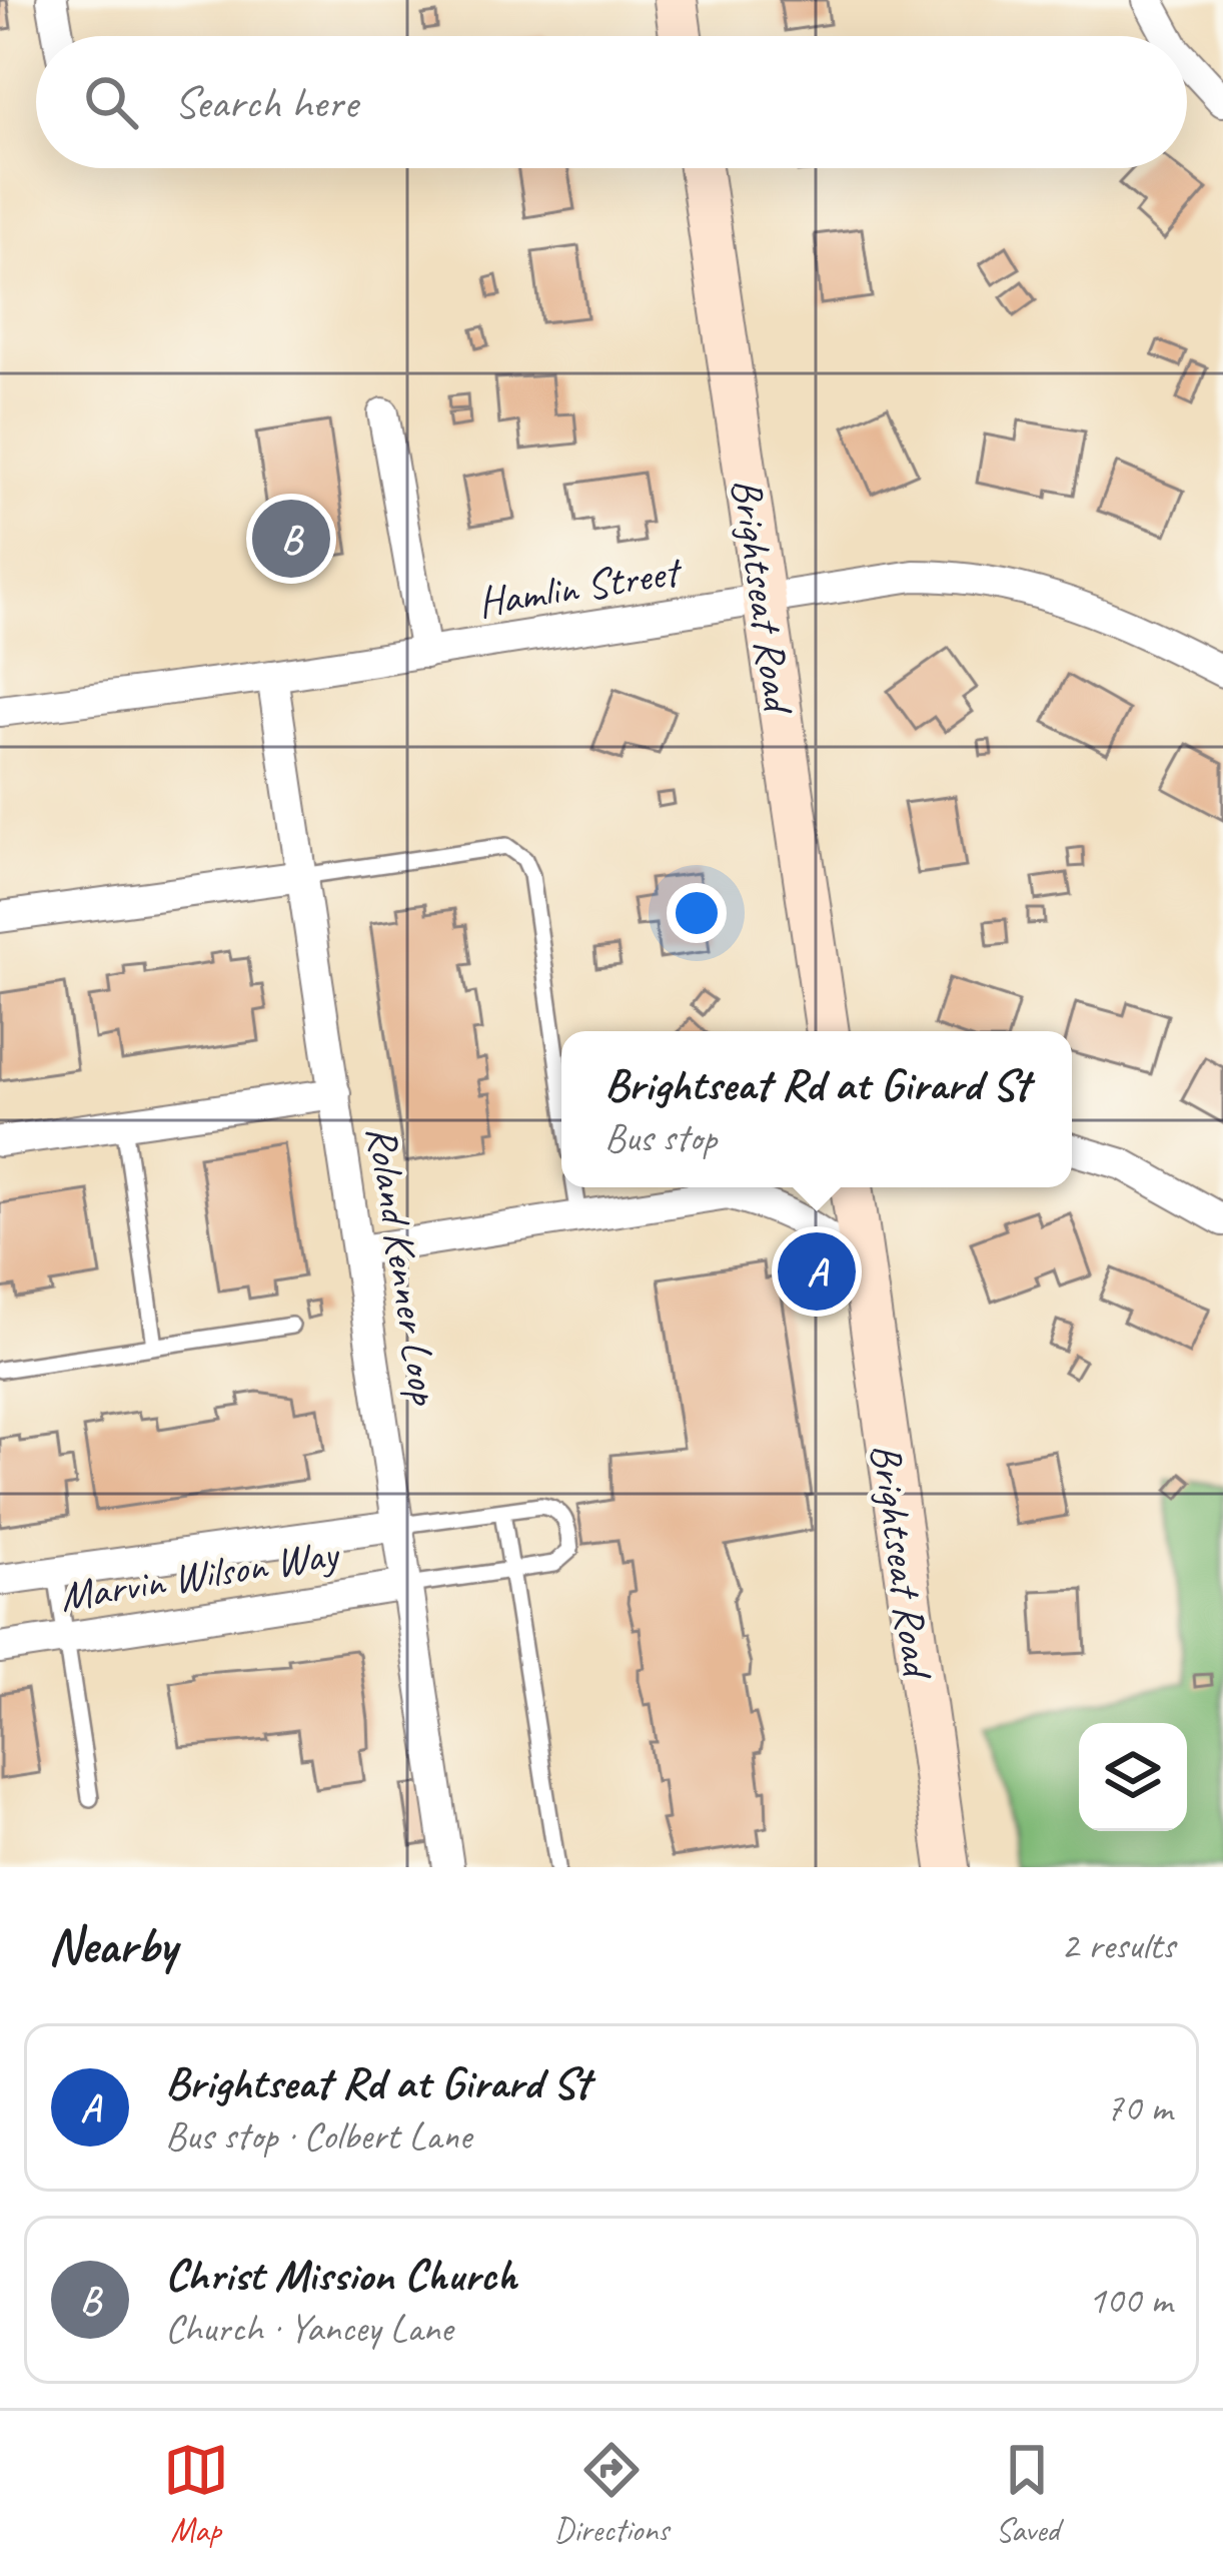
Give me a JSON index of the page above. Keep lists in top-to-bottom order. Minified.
{"streets":{"street":["Hamlin Street","Brightseat Road","Roland Kenner Loop","Marvin Wilson Way"]},"crossings":[["Hamlin Street","Brightseat Road"],["Hamlin Street","Roland Kenner Loop"],["Roland Kenner Loop","Marvin Wilson Way"]],"page":{"search":"Search here","pins":["B","A"],"popup":["Brightseat Rd at Girard St","Bus stop"],"heading":["Nearby","2 results"],"list":[{"mark":"A","name":"Brightseat Rd at Girard St","note":"Bus stop · Colbert Lane","value":"70 m"},{"mark":"B","name":"Christ Mission Church","note":"Church · Yancey Lane","value":"100 m"}],"nav":["Map","Directions","Saved"]}}
